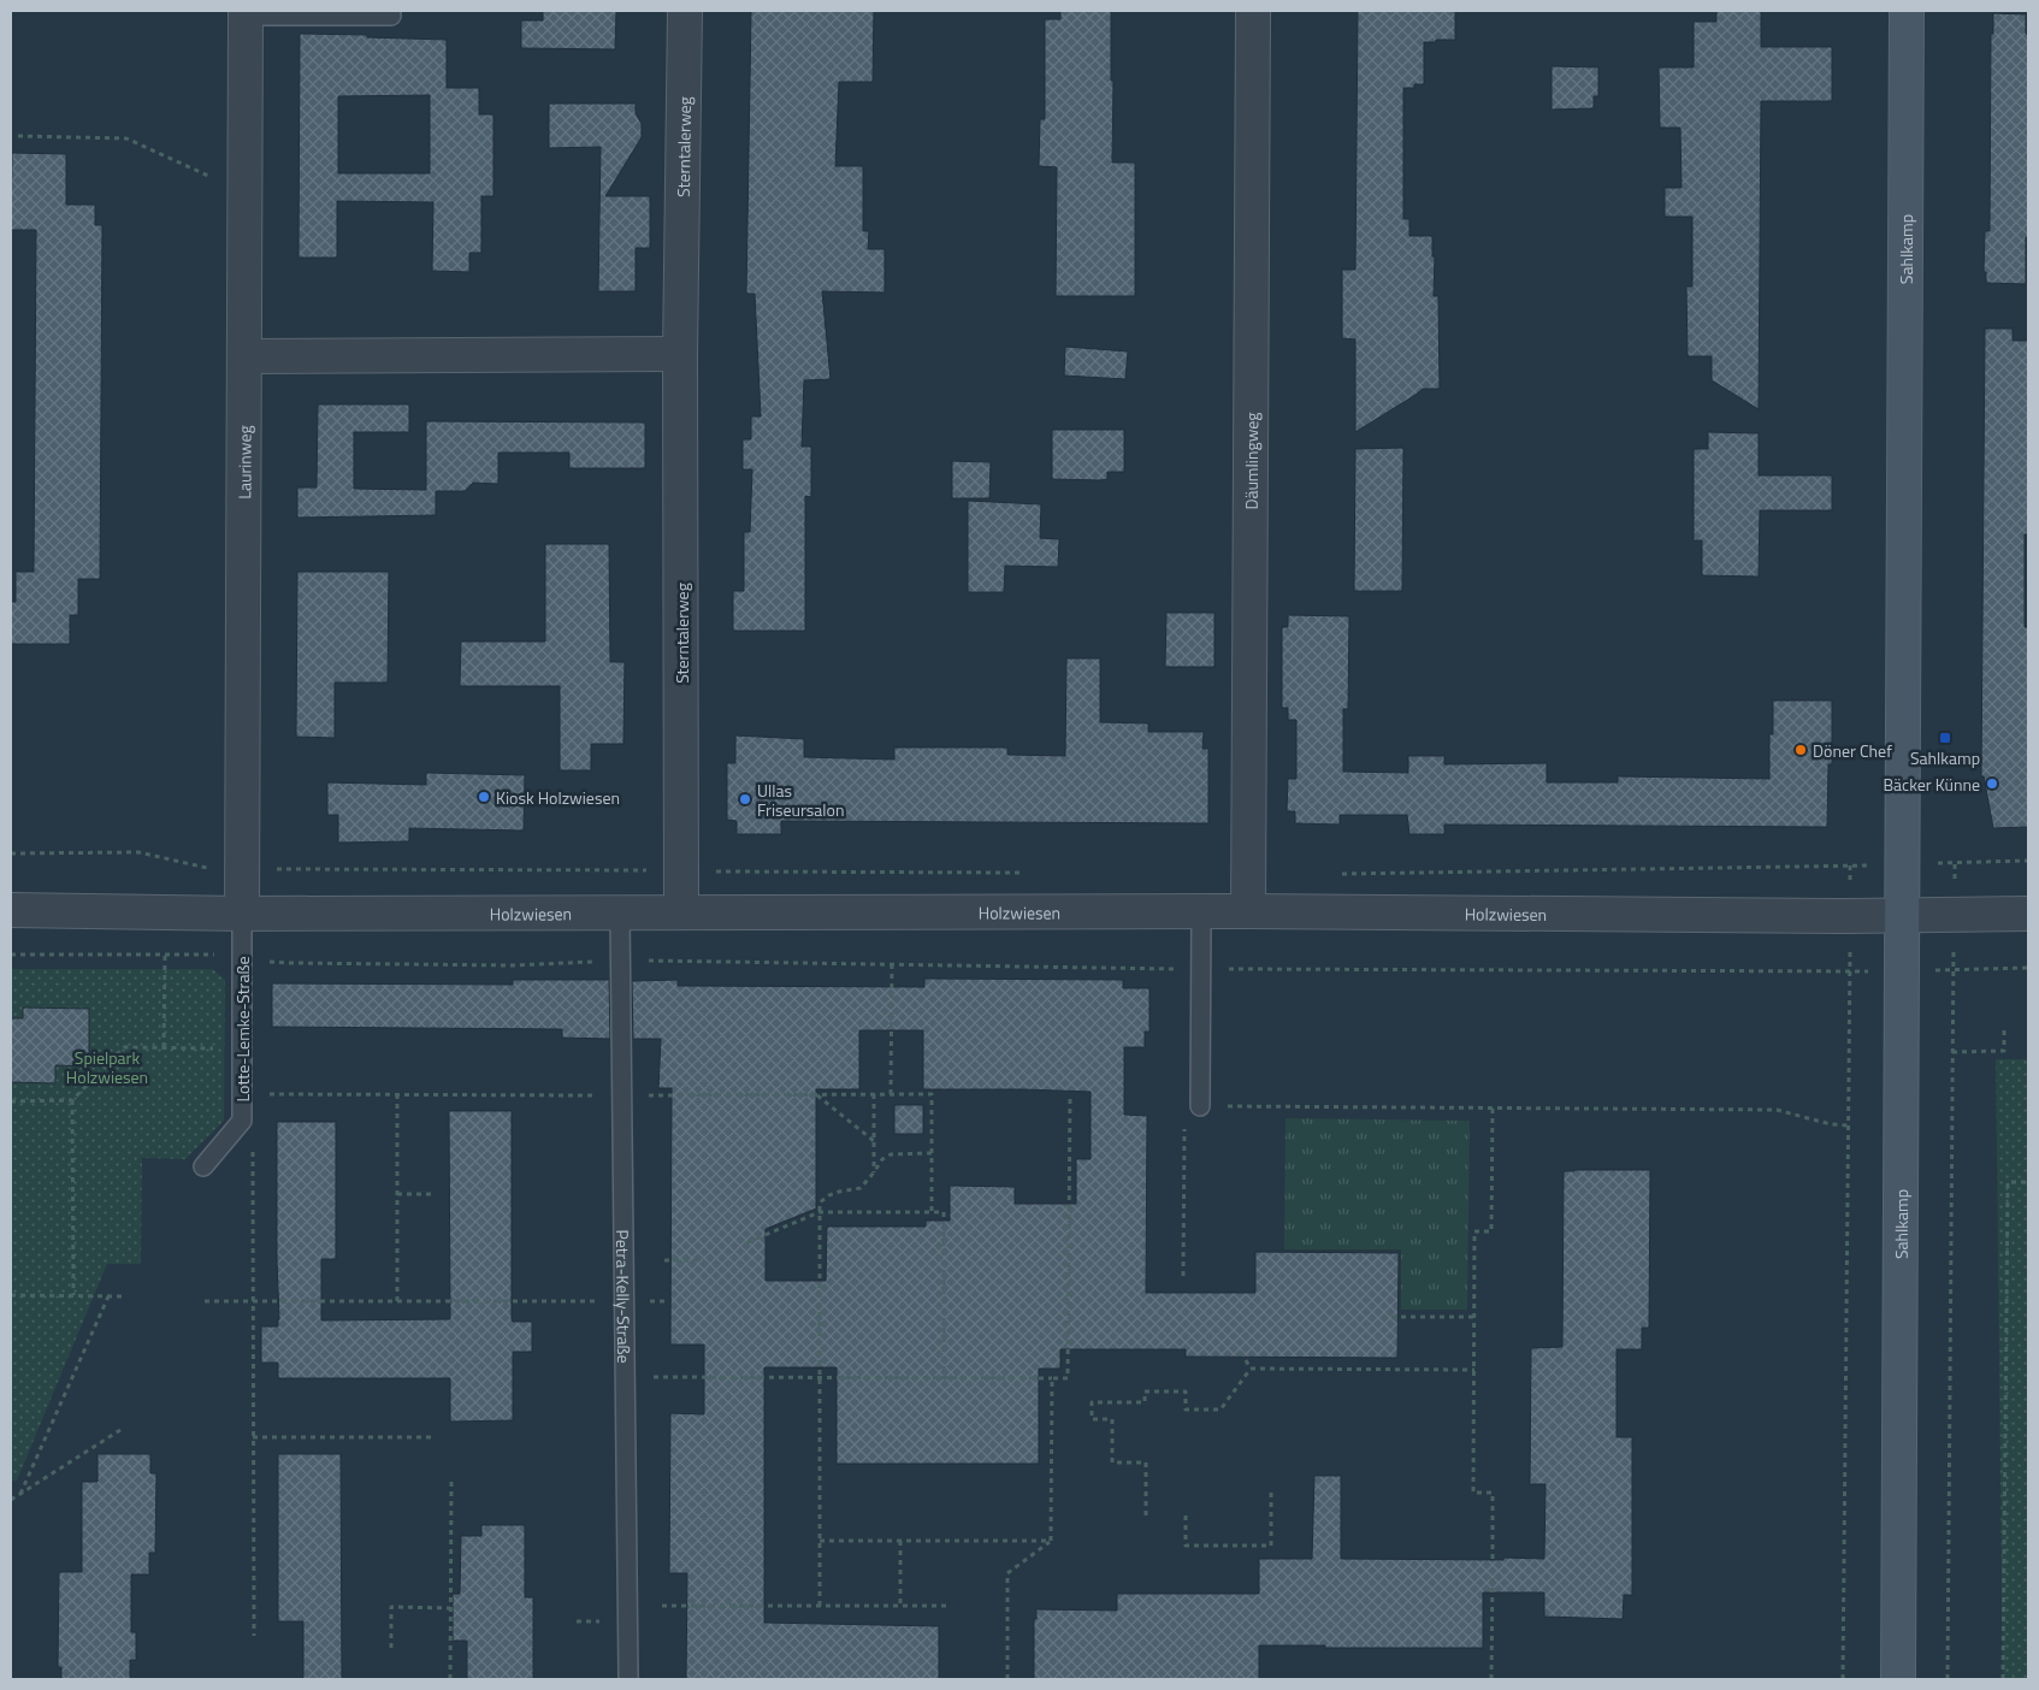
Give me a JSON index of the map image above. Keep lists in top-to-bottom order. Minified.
{"streets":{"street":["Sterntalerweg","Sahlkamp","Däumlingweg","Laurinweg","Holzwiesen"],"lane":["Lotte-Lemke-Straße","Petra-Kelly-Straße"]},"crossings":[["Sterntalerweg","Holzwiesen"],["Sahlkamp","Holzwiesen"],["Däumlingweg","Holzwiesen"],["Laurinweg","Holzwiesen"],["Laurinweg","Lotte-Lemke-Straße"],["Holzwiesen","Lotte-Lemke-Straße"],["Holzwiesen","Petra-Kelly-Straße"]],"parks":["Spielpark Holzwiesen"],"places":{"transit":["Sahlkamp"],"other":["Döner Chef","Bäcker Künne","Kiosk Holzwiesen","Ullas Friseursalon"]}}
